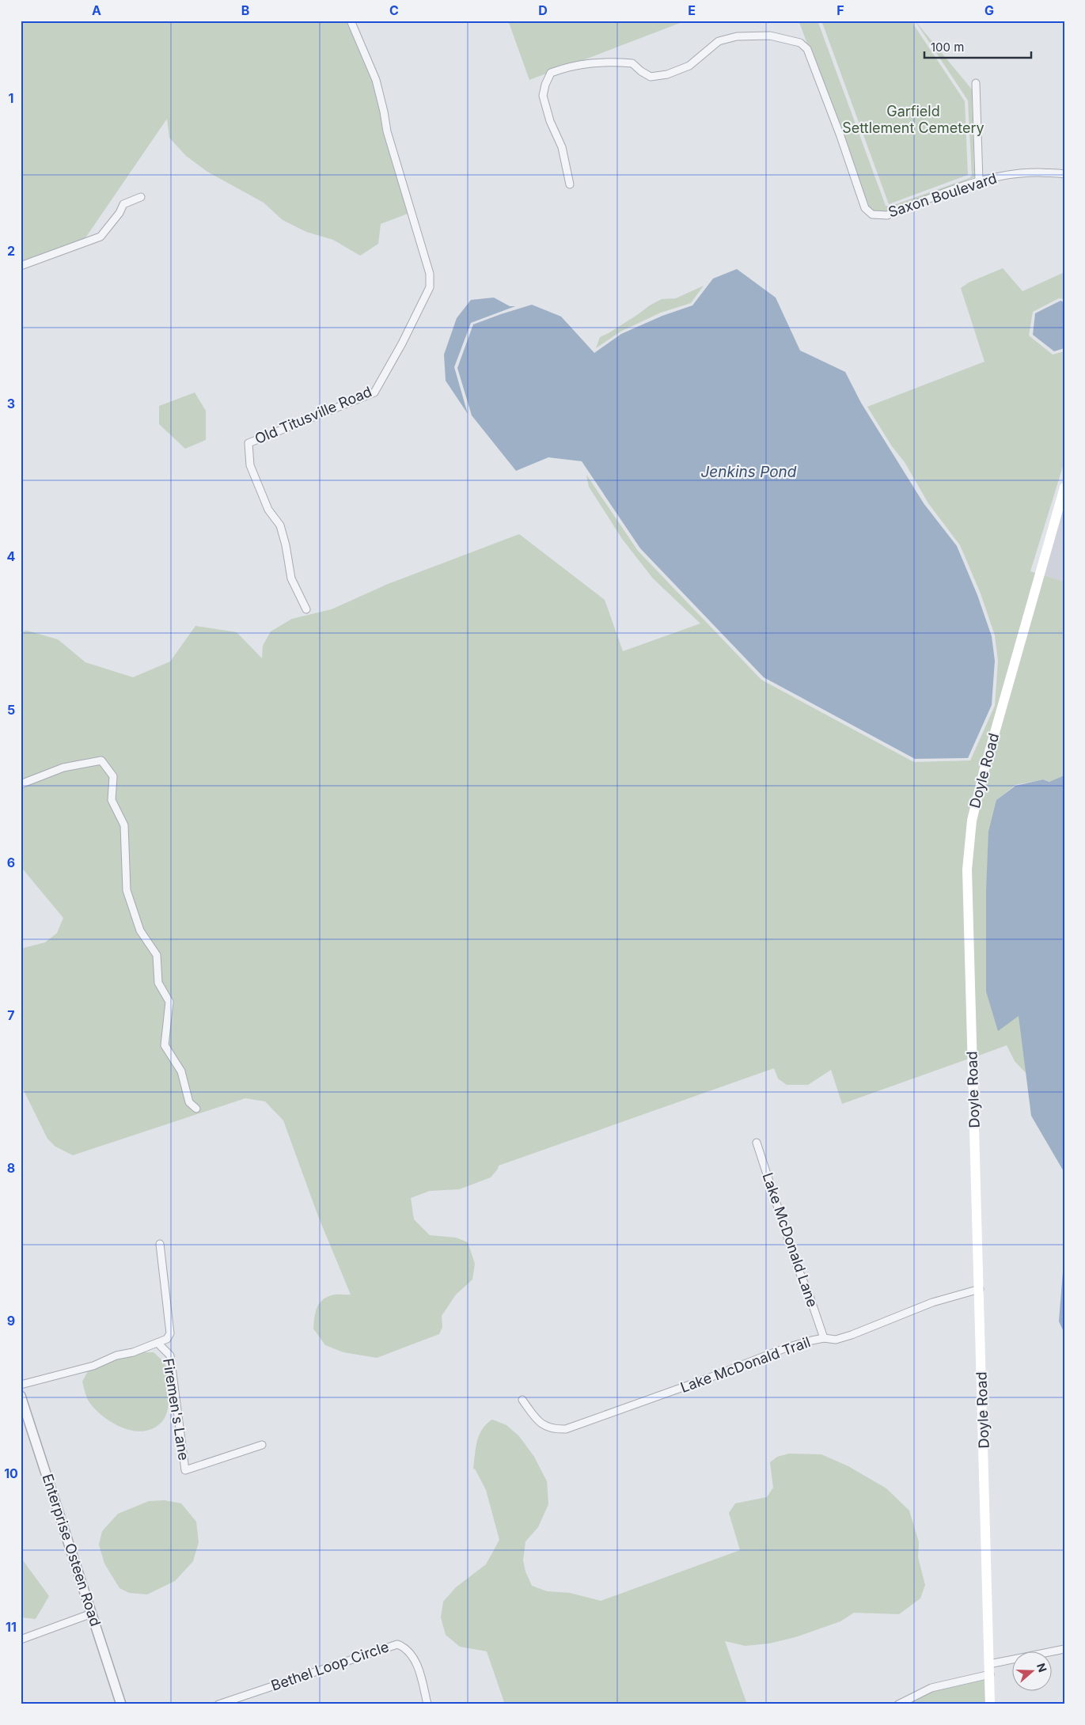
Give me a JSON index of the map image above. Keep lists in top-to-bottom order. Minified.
{"streets":{"main road":["Doyle Road"],"street":["Saxon Boulevard","Old Titusville Road","Lake McDonald Lane","Lake McDonald Trail","Firemen's Lane","Enterprise Osteen Road","Bethel Loop Circle"]},"crossings":[["Doyle Road","Lake McDonald Trail"],["Lake McDonald Lane","Lake McDonald Trail"]],"water":["Jenkins Pond"],"parks":["Garfield Settlement Cemetery"],"scale_bar":"100 m","north":"right","grid":{"columns":["A","B","C","D","E","F","G"],"rows":["1","2","3","4","5","6","7","8","9","10","11"]}}
